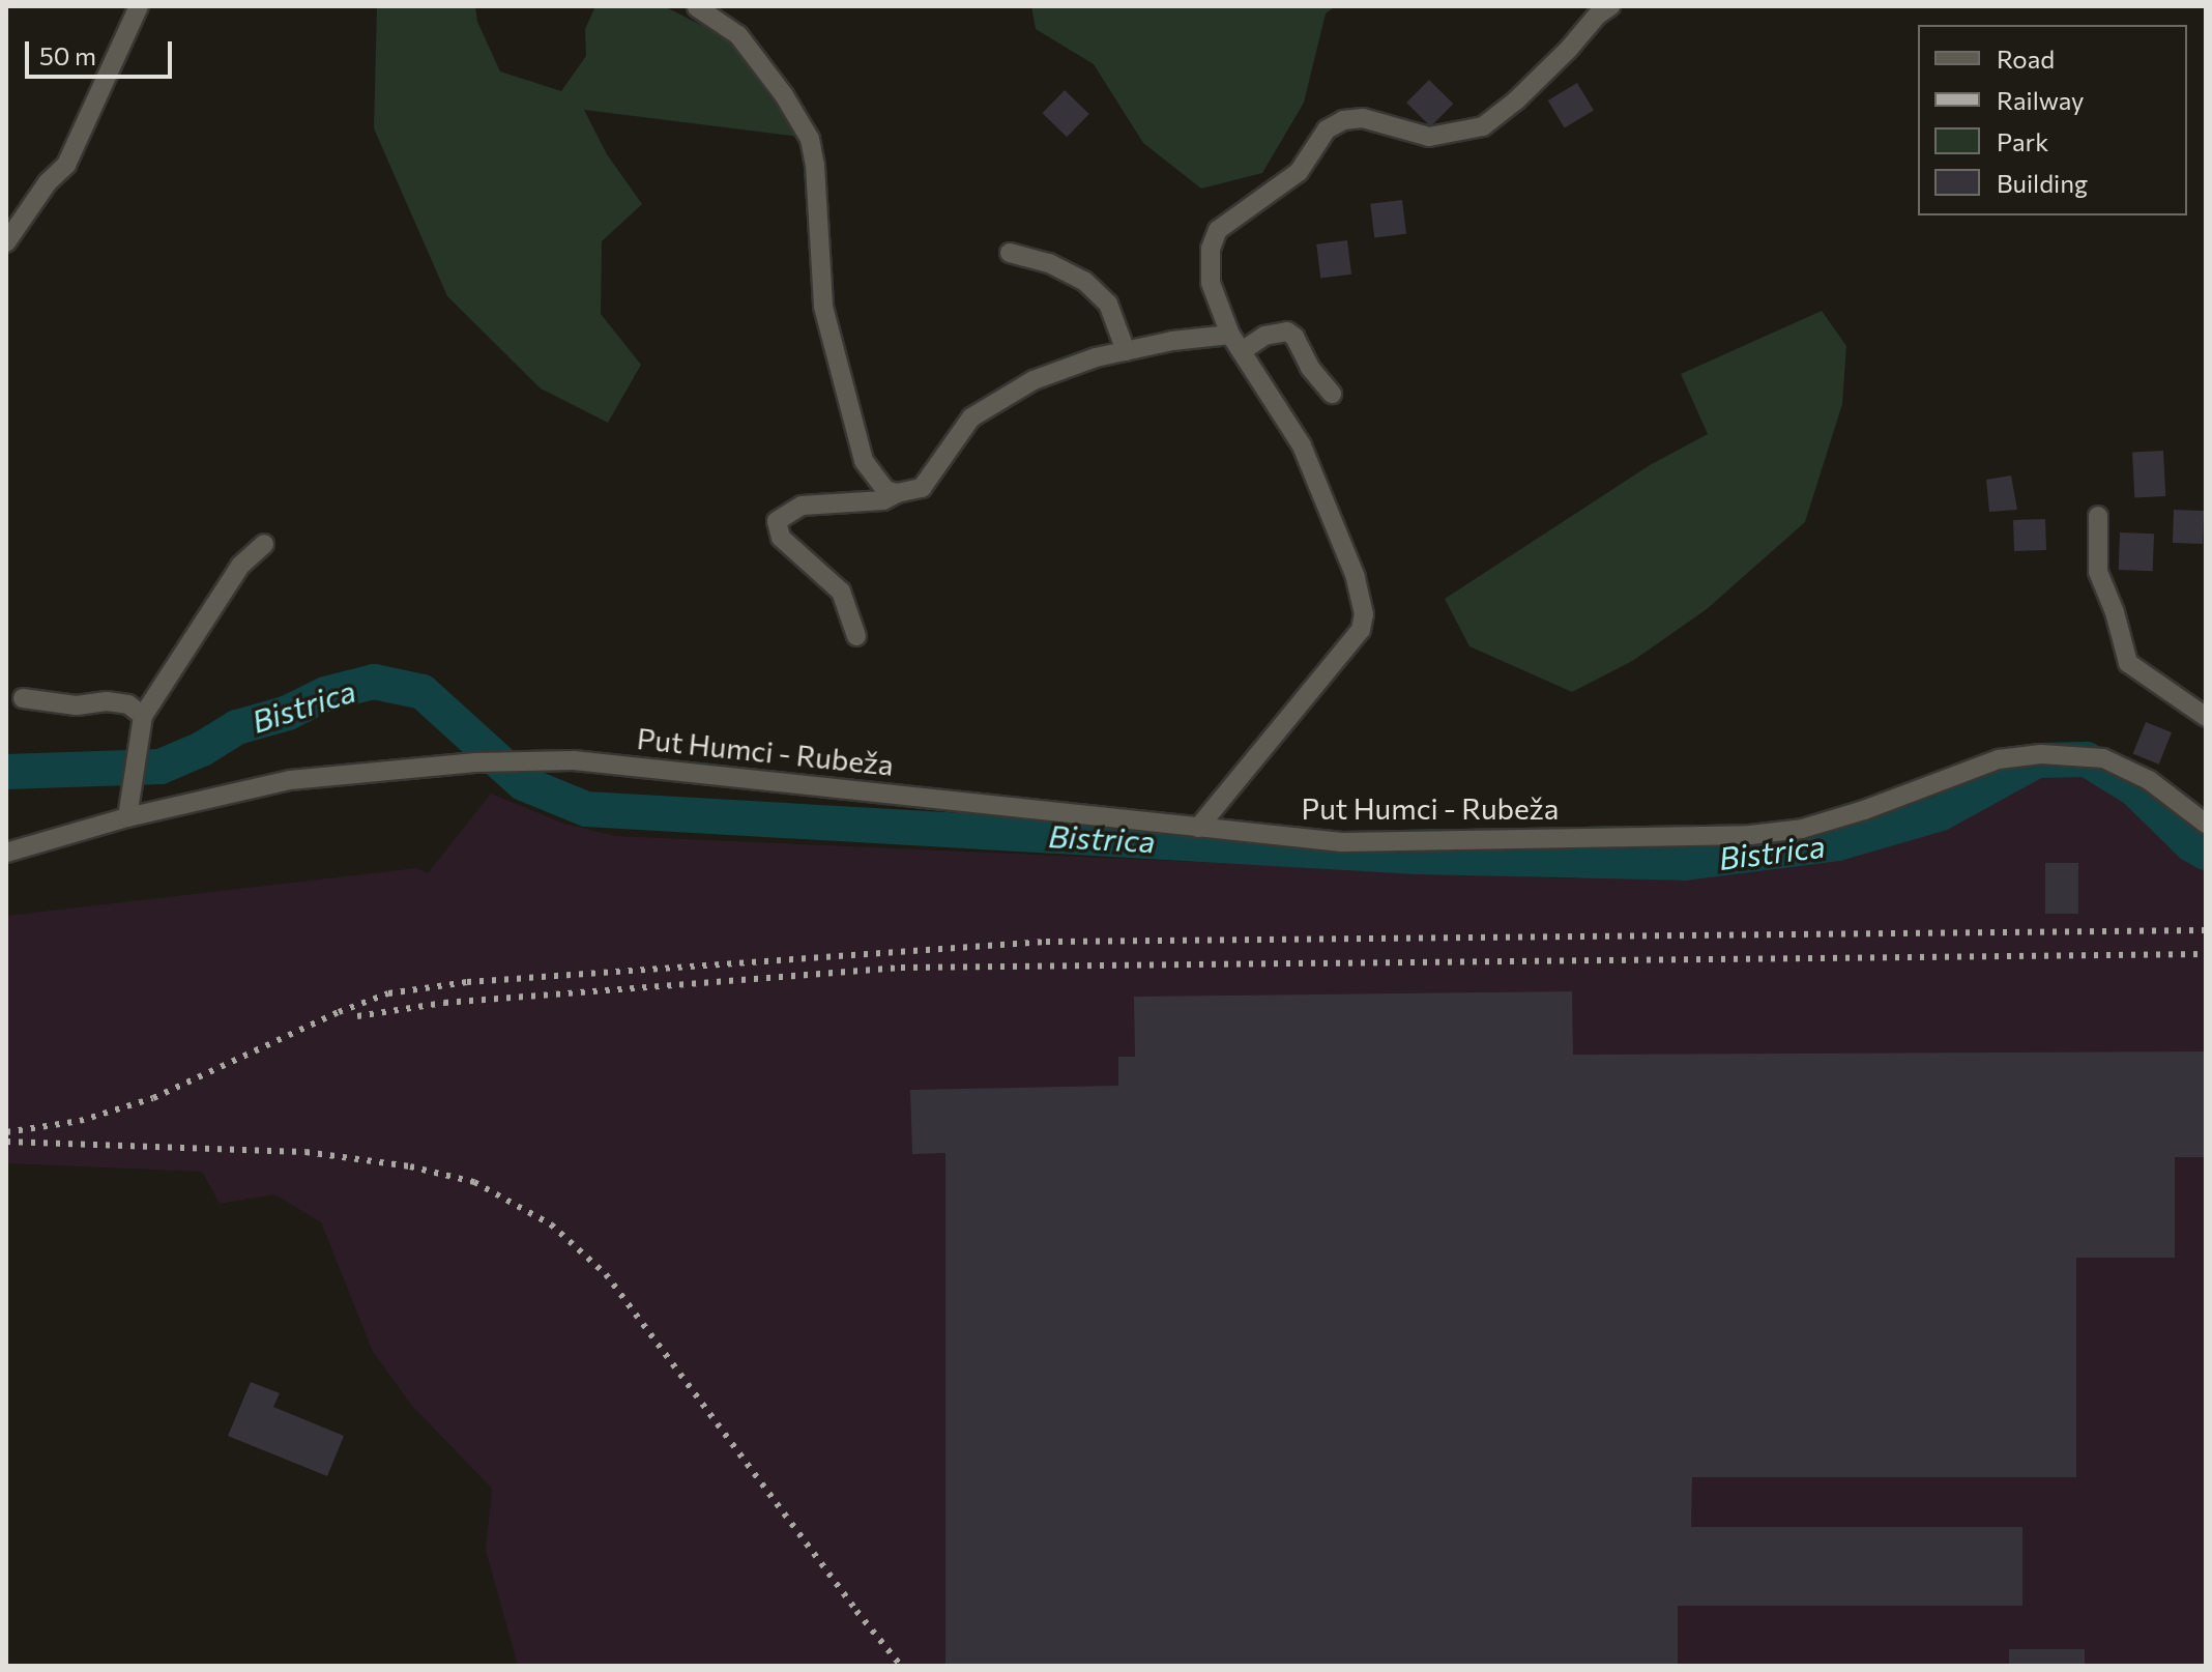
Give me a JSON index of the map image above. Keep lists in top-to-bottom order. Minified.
{"streets":{"street":["Put Humci - Rubeža"]},"water":["Bistrica"],"legend":["Road","Railway","Park","Building"],"scale_bar":"50 m"}
